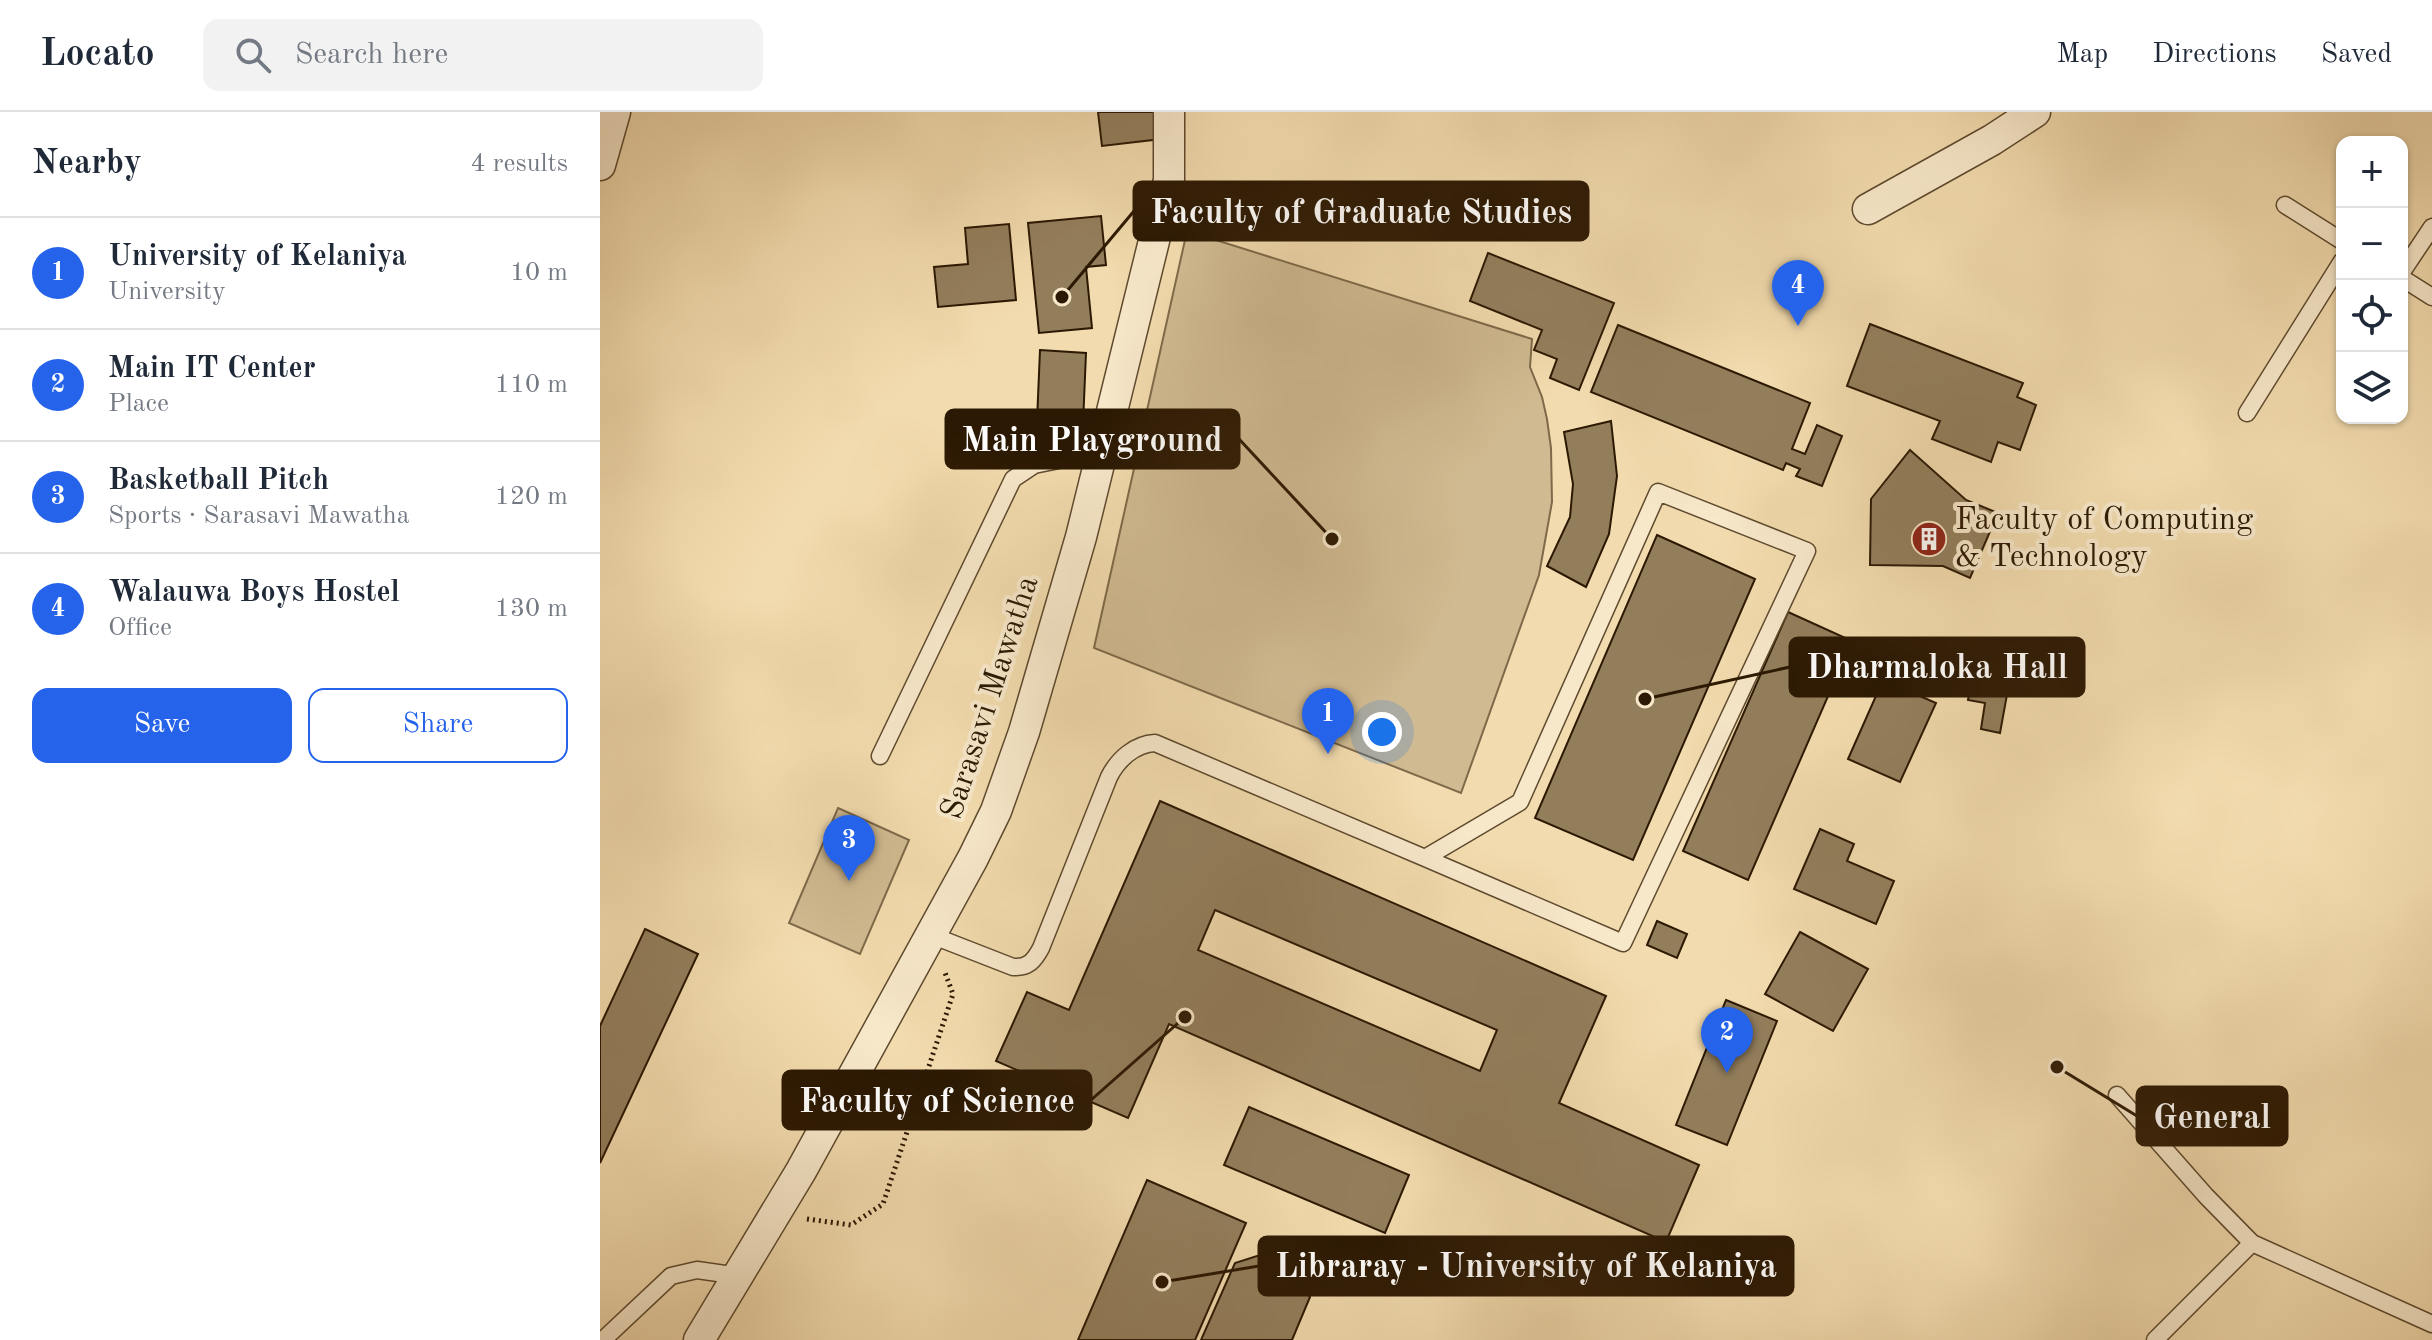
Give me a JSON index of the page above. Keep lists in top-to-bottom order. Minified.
{"streets":{"street":["Sarasavi Mawatha"]},"places":{"other":["Faculty of Graduate Studies","Main Playground","Dharmaloka Hall","Faculty of Science","General","Libraray - University of Kelaniya"],"building":["Faculty of Computing & Technology"]},"page":{"header":"Locato","search":"Search here","nav":["Map","Directions","Saved"],"heading":["Nearby","4 results"],"map_buttons":["+","−"],"list":[{"mark":"1","name":"University of Kelaniya","note":"University","value":"10 m"},{"mark":"2","name":"Main IT Center","note":"Place","value":"110 m"},{"mark":"3","name":"Basketball Pitch","note":"Sports · Sarasavi Mawatha","value":"120 m"},{"mark":"4","name":"Walauwa Boys Hostel","note":"Office","value":"130 m"}],"pins":["4","1","3","2"],"buttons":["Save","Share"]}}
